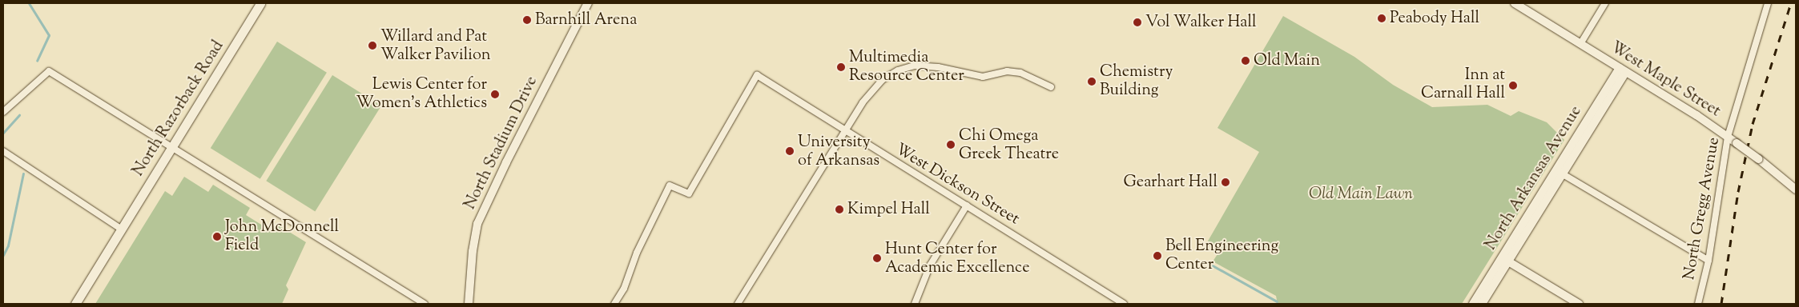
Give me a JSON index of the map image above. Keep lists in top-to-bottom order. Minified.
{"streets":{"main road":["North Razorback Road"],"street":["West Maple Street","North Stadium Drive","North Arkansas Avenue","West Dickson Street","North Gregg Avenue"]},"crossings":[["West Maple Street","North Arkansas Avenue"],["West Maple Street","North Gregg Avenue"]],"parks":["Old Main Lawn"],"places":["Peabody Hall","Barnhill Arena","Vol Walker Hall","Willard and Pat Walker Pavilion","Old Main","Multimedia Resource Center","Chemistry Building","Inn at Carnall Hall","Lewis Center for Women’s Athletics","Chi Omega Greek Theatre","University of Arkansas","Gearhart Hall","Kimpel Hall","John McDonnell Field","Bell Engineering Center","Hunt Center for Academic Excellence"]}
